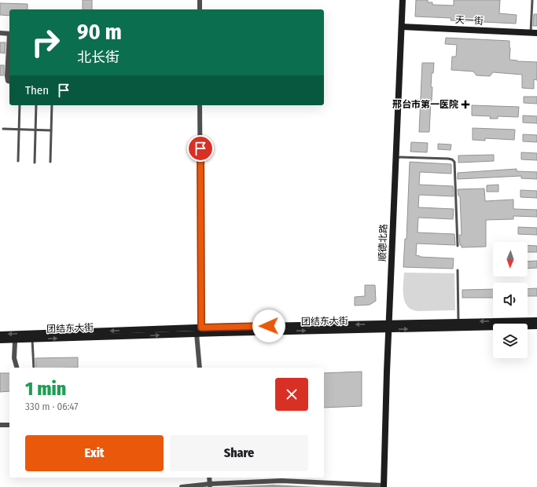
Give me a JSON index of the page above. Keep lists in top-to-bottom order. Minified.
{"streets":{"main road":["天一街","顺德北路","团结东大街"]},"crossings":[["天一街","顺德北路"],["顺德北路","团结东大街"]],"places":{"health":["邢台市第一医院"]},"north":"bottom","page":{"turn":["90 m","北长街"],"then":"Then","heading":["1 min","330 m · 06:47"],"buttons":["Exit","Share"]}}
